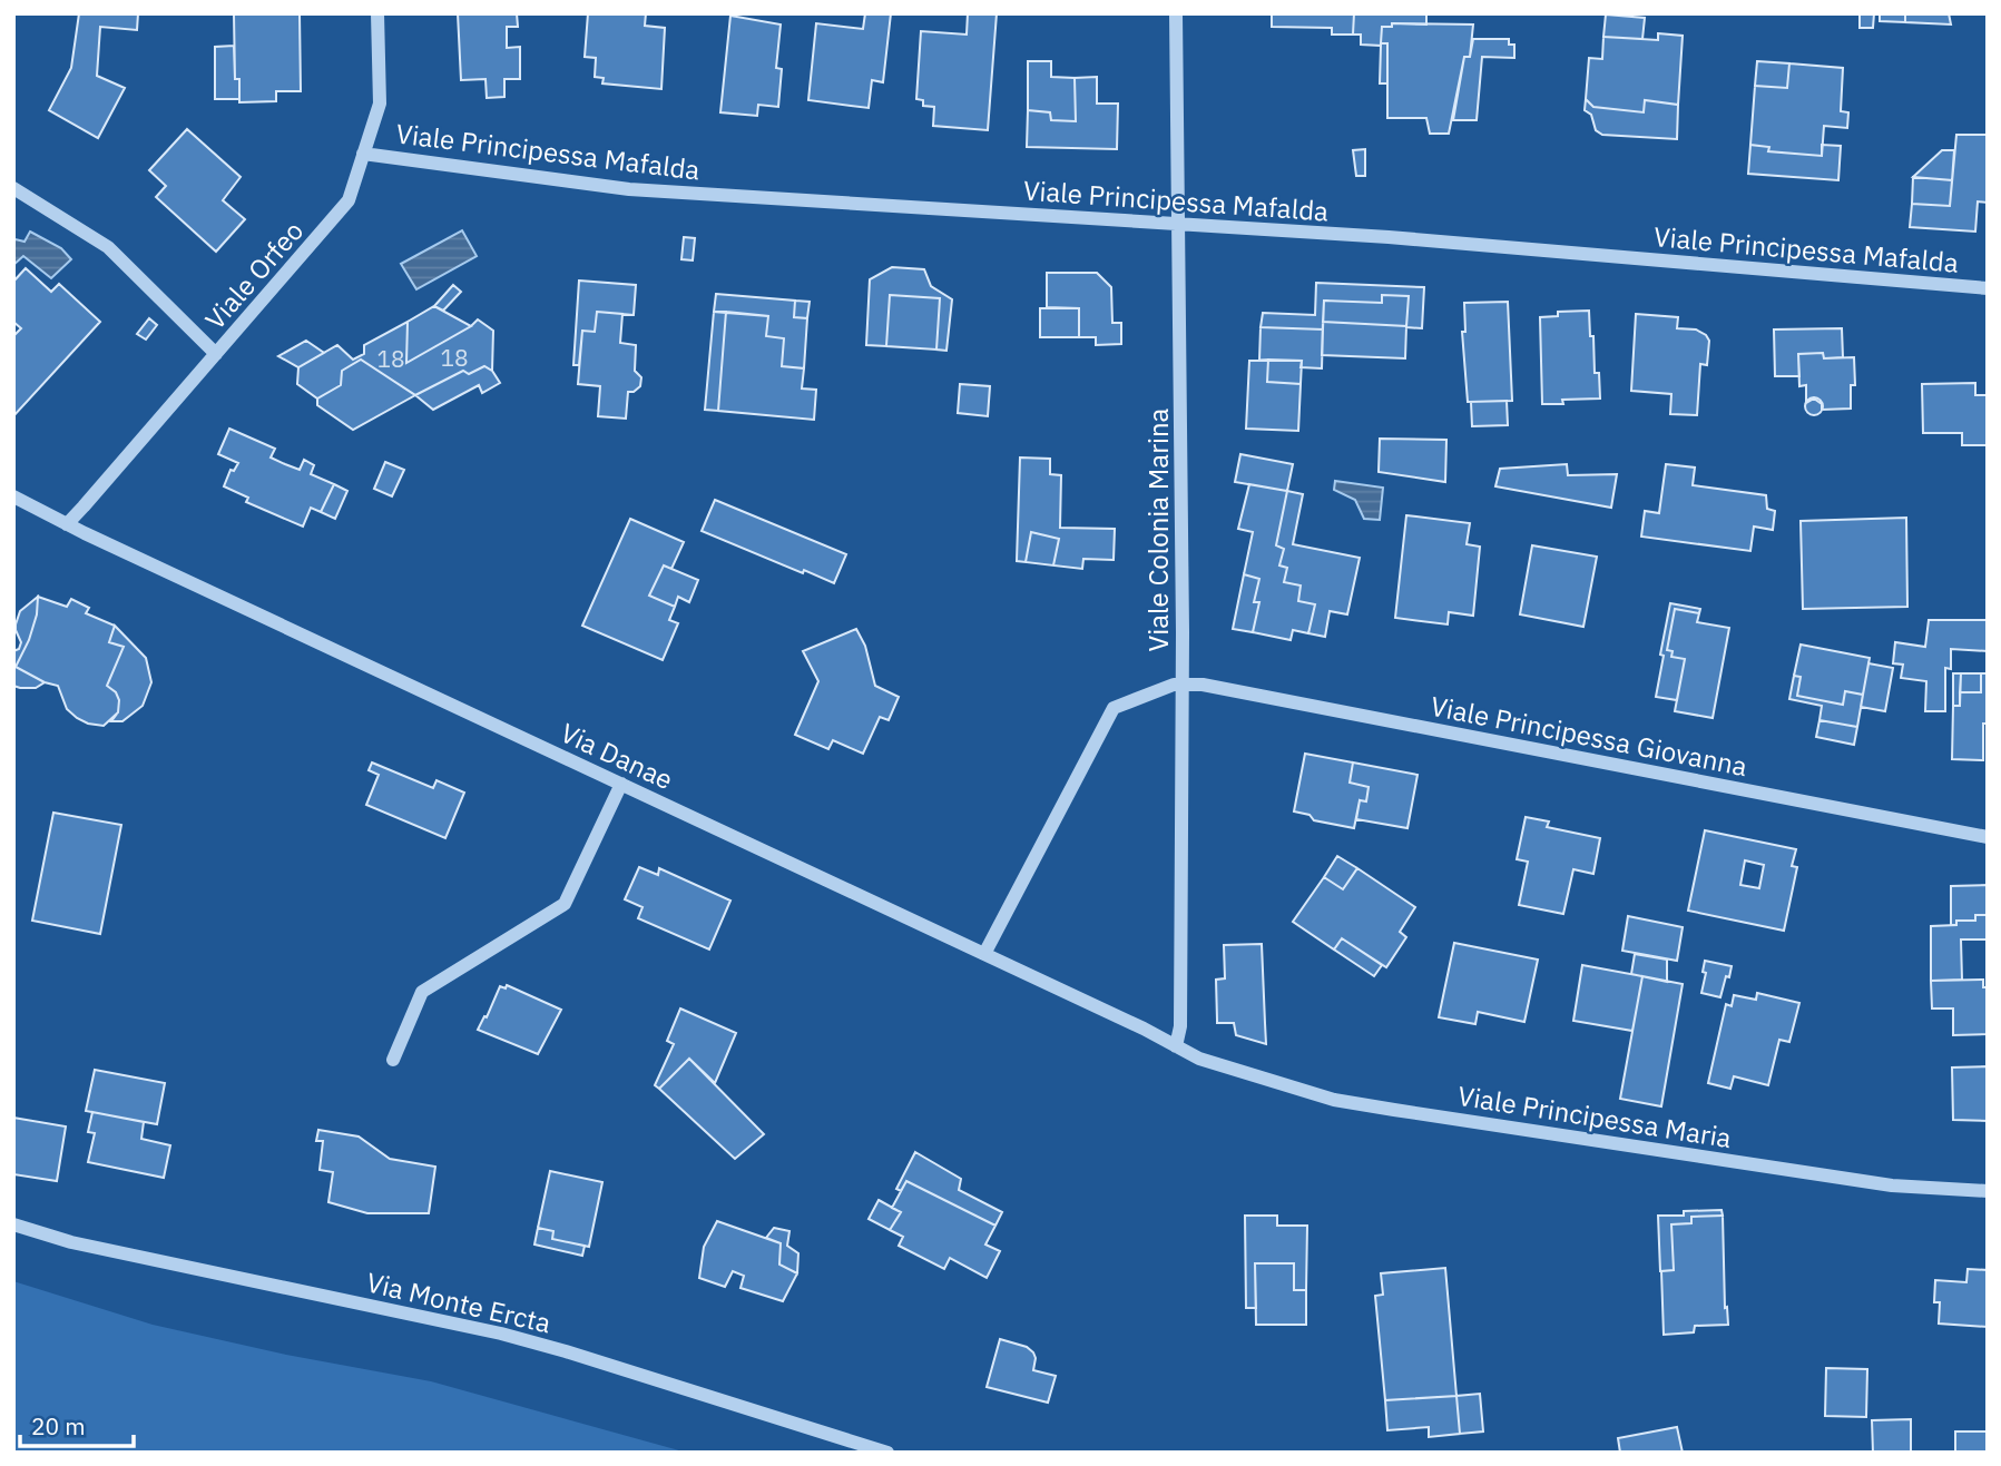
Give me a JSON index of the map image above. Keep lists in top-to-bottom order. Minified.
{"streets":{"street":["Viale Principessa Mafalda","Viale Orfeo","Viale Colonia Marina","Viale Principessa Giovanna","Via Danae","Viale Principessa Maria","Via Monte Ercta"]},"crossings":[["Viale Principessa Mafalda","Viale Orfeo"],["Viale Principessa Mafalda","Viale Colonia Marina"],["Viale Orfeo","Via Danae"],["Viale Colonia Marina","Viale Principessa Giovanna"],["Viale Colonia Marina","Via Danae"],["Via Danae","Viale Principessa Maria"]],"house_numbers":["18","18"],"scale_bar":"20 m"}
